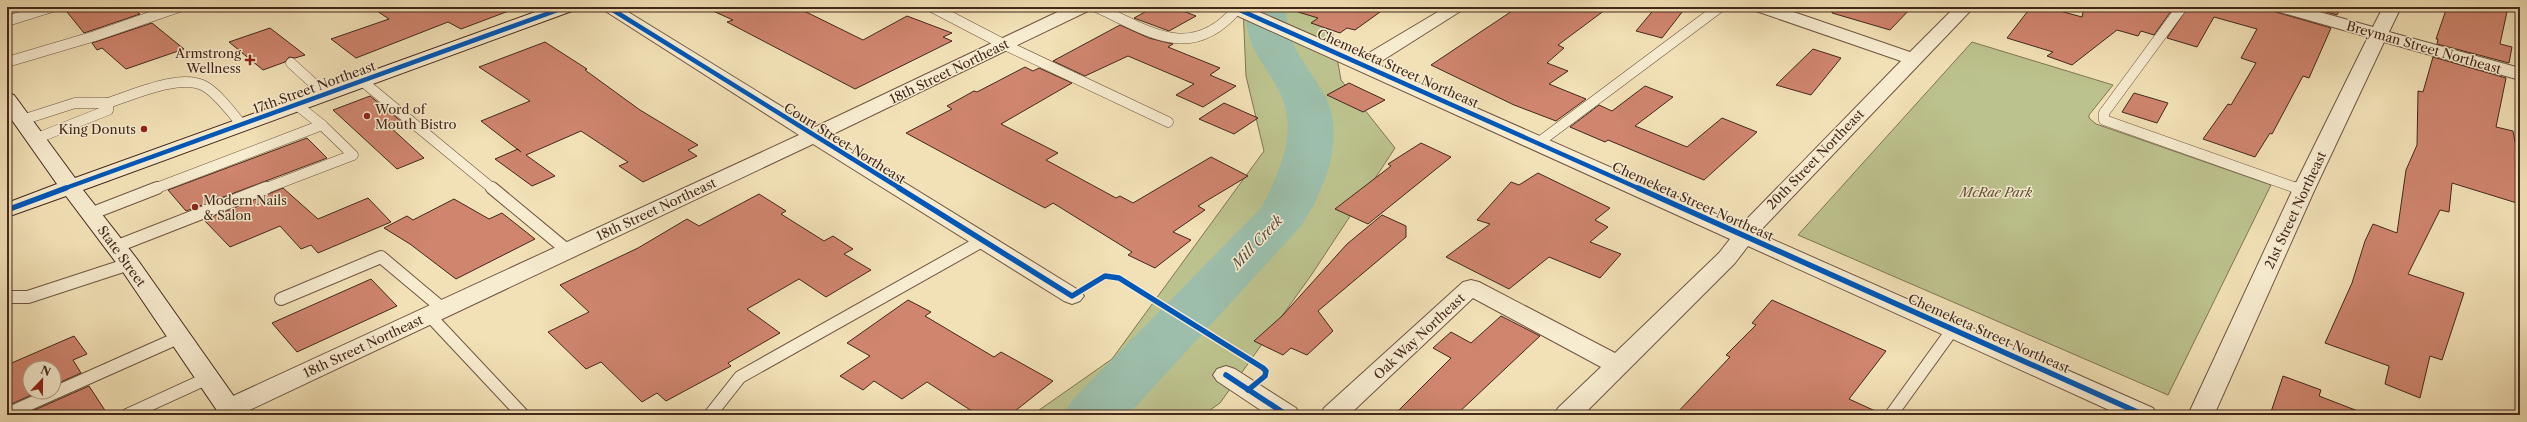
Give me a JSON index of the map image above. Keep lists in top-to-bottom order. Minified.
{"streets":{"street":["Breyman Street Northeast","Chemeketa Street Northeast","18th Street Northeast","17th Street Northeast","Court Street Northeast","20th Street Northeast","21st Street Northeast","State Street","Oak Way Northeast"]},"crossings":[["Breyman Street Northeast","21st Street Northeast"],["Chemeketa Street Northeast","20th Street Northeast"],["18th Street Northeast","Court Street Northeast"],["18th Street Northeast","State Street"],["17th Street Northeast","State Street"],["20th Street Northeast","Oak Way Northeast"]],"water":["Mill Creek"],"parks":["McRae Park"],"places":{"health":["Armstrong Wellness"],"other":["Word of Mouth Bistro","King Donuts","Modern Nails & Salon"]},"north":"top"}
